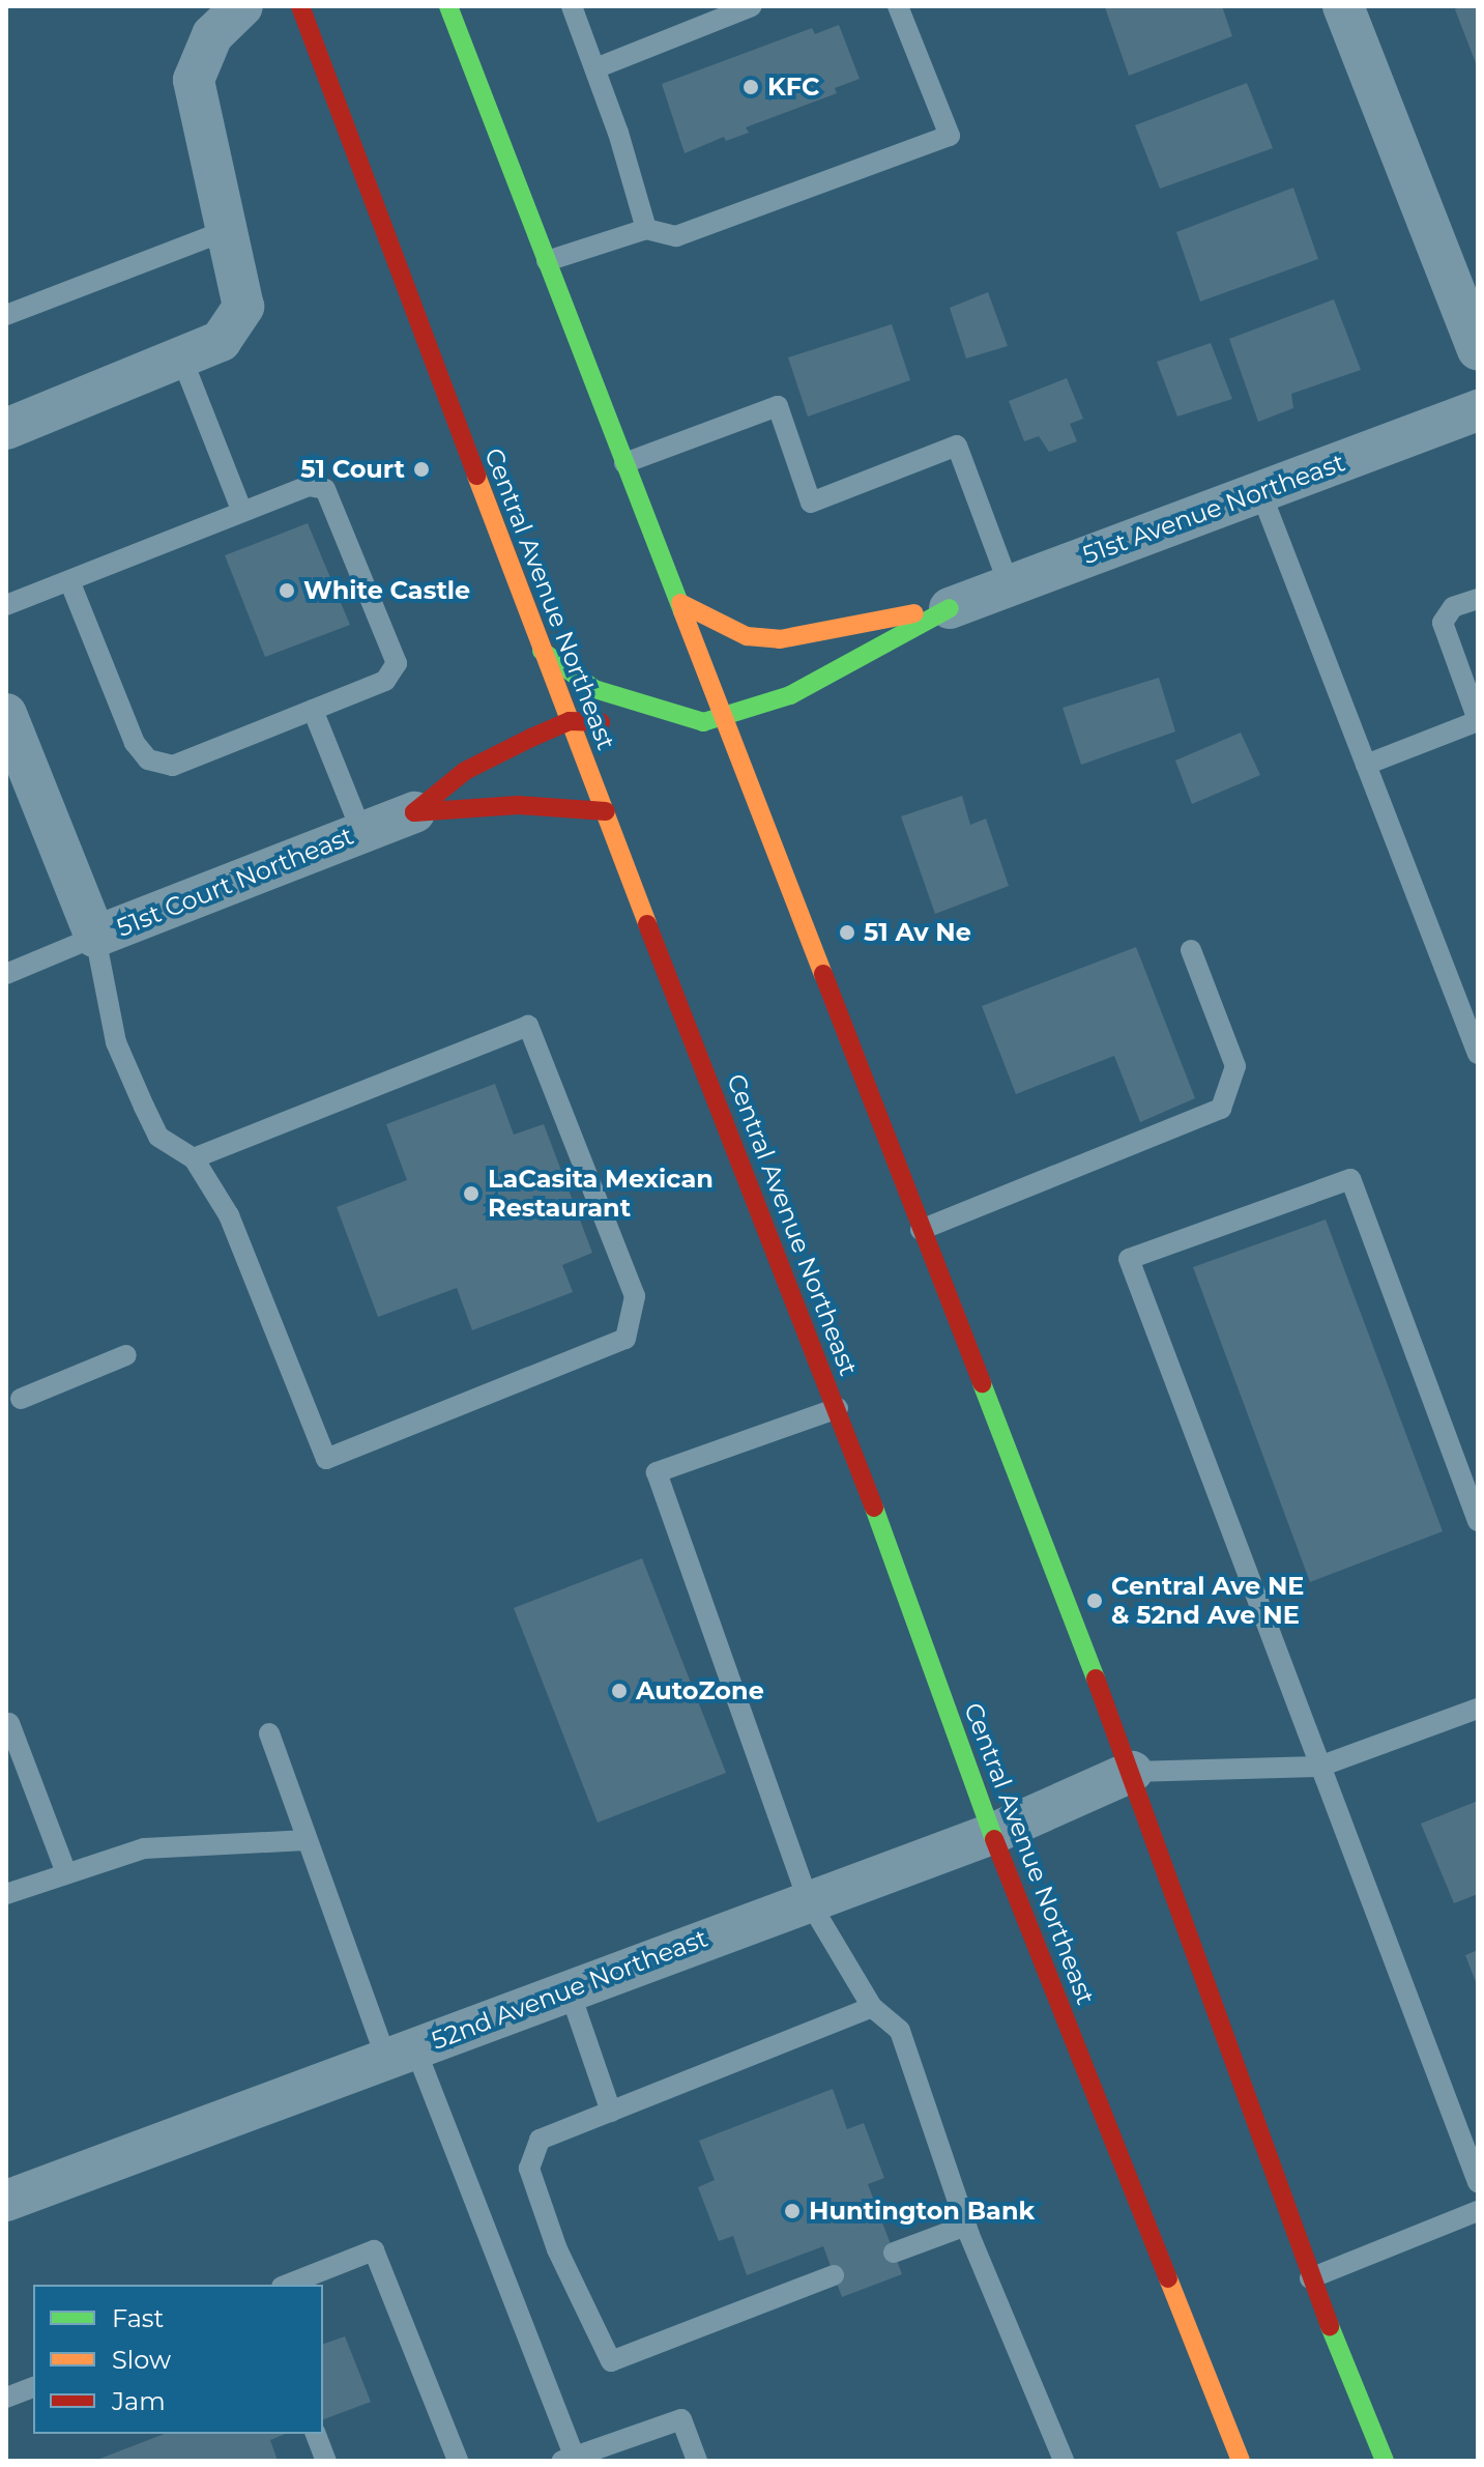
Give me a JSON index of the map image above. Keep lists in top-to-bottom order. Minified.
{"streets":{"main road":["Central Avenue Northeast"],"street":["51st Avenue Northeast","51st Court Northeast","52nd Avenue Northeast"]},"crossings":[["Central Avenue Northeast","52nd Avenue Northeast"]],"places":["KFC","51 Court","White Castle","51 Av Ne","LaCasita Mexican Restaurant","Central Ave NE & 52nd Ave NE","AutoZone","Huntington Bank"],"legend":["Fast","Slow","Jam"]}
